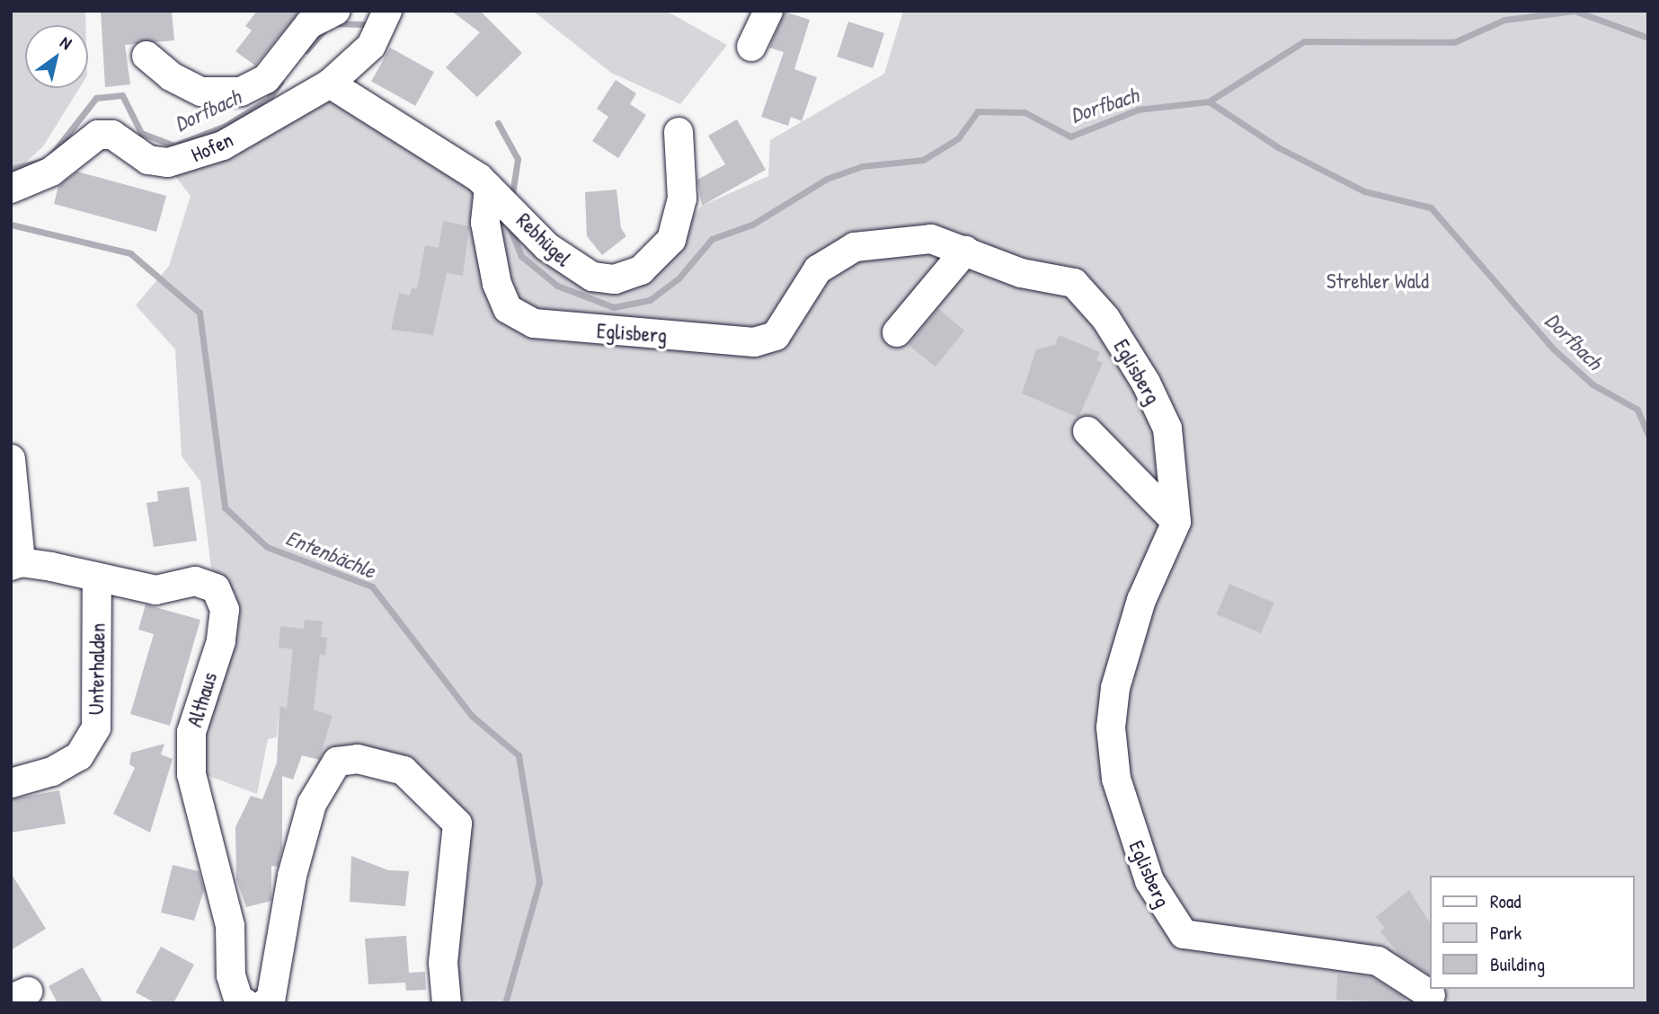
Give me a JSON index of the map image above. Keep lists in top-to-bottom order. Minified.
{"streets":{"street":["Hofen","Rebhügel","Eglisberg","Unterhalden","Althaus"]},"crossings":[["Hofen","Rebhügel"],["Rebhügel","Eglisberg"],["Unterhalden","Althaus"]],"water":["Dorfbach","Entenbächle"],"parks":["Strehler Wald"],"legend":["Road","Park","Building"],"north":"top right"}
